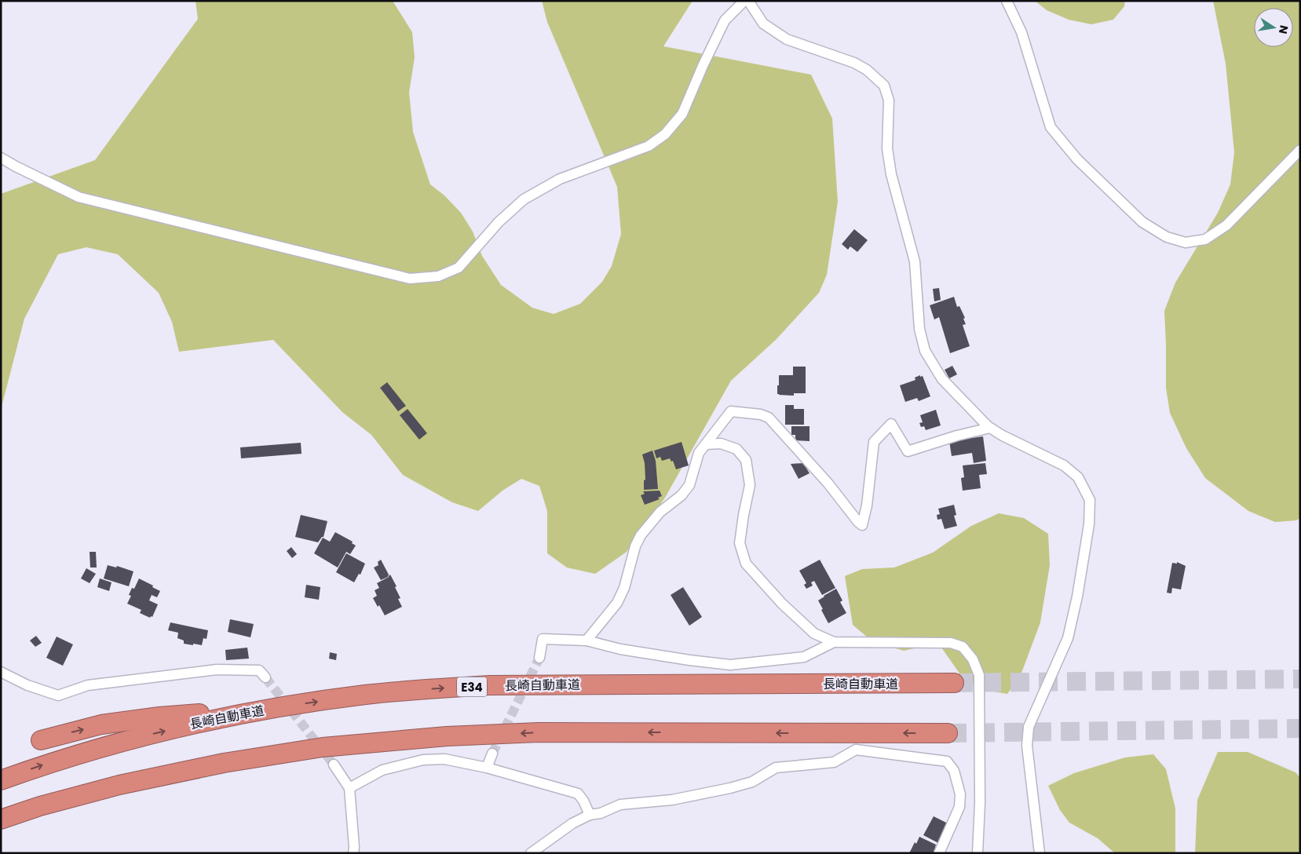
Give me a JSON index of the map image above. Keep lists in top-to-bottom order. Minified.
{"streets":{"highway":["長崎自動車道","E34"]},"north":"right"}
